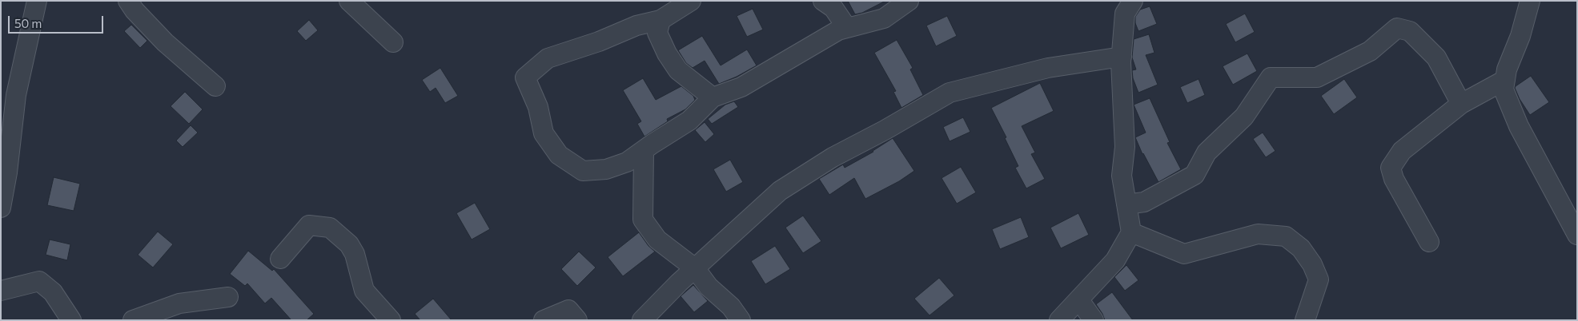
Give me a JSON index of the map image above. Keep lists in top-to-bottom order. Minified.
{"scale_bar":"50 m"}
